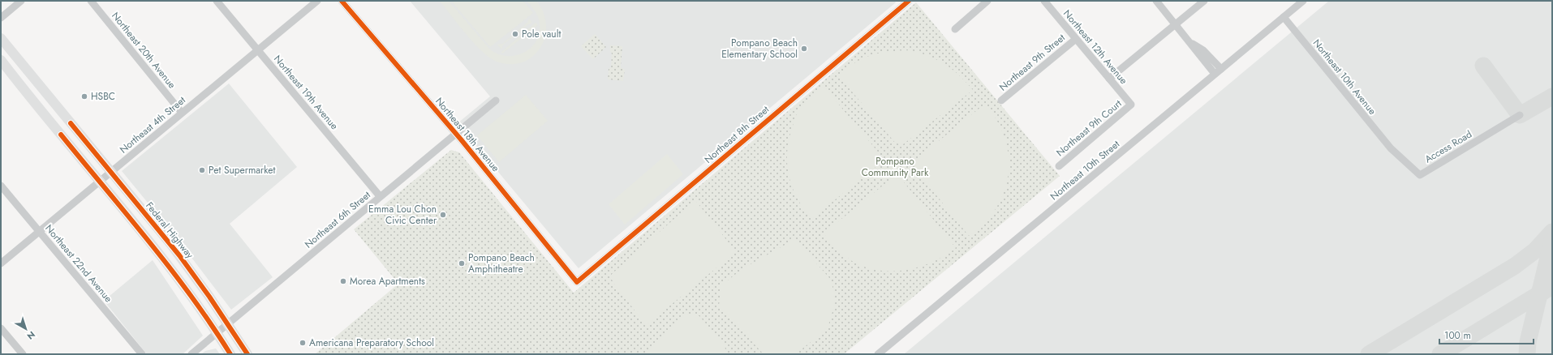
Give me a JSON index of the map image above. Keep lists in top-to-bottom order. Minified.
{"streets":{"main road":["Federal Highway"],"street":["Northeast 12th Avenue","Northeast 20th Avenue","Northeast 9th Street","Northeast 10th Avenue","Northeast 19th Avenue","Northeast 4th Street","Northeast 9th Court","Northeast 18th Avenue","Northeast 8th Street","Access Road","Northeast 10th Street","Northeast 6th Street","Northeast 22nd Avenue"]},"crossings":[["Northeast 12th Avenue","Northeast 9th Street"],["Northeast 12th Avenue","Northeast 9th Court"],["Northeast 20th Avenue","Northeast 4th Street"],["Northeast 10th Avenue","Access Road"],["Northeast 10th Avenue","Northeast 10th Street"],["Northeast 19th Avenue","Northeast 4th Street"],["Northeast 19th Avenue","Northeast 6th Street"],["Northeast 4th Street","Federal Highway"],["Northeast 4th Street","Northeast 22nd Avenue"],["Northeast 18th Avenue","Northeast 8th Street"],["Northeast 18th Avenue","Northeast 6th Street"],["Northeast 6th Street","Federal Highway"]],"parks":["Pompano Community Park"],"places":["Pole vault","Pompano Beach Elementary School","HSBC","Pet Supermarket","Emma Lou Chon Civic Center","Pompano Beach Amphitheatre","Morea Apartments","Americana Preparatory School"],"scale_bar":"100 m","north":"bottom right"}
